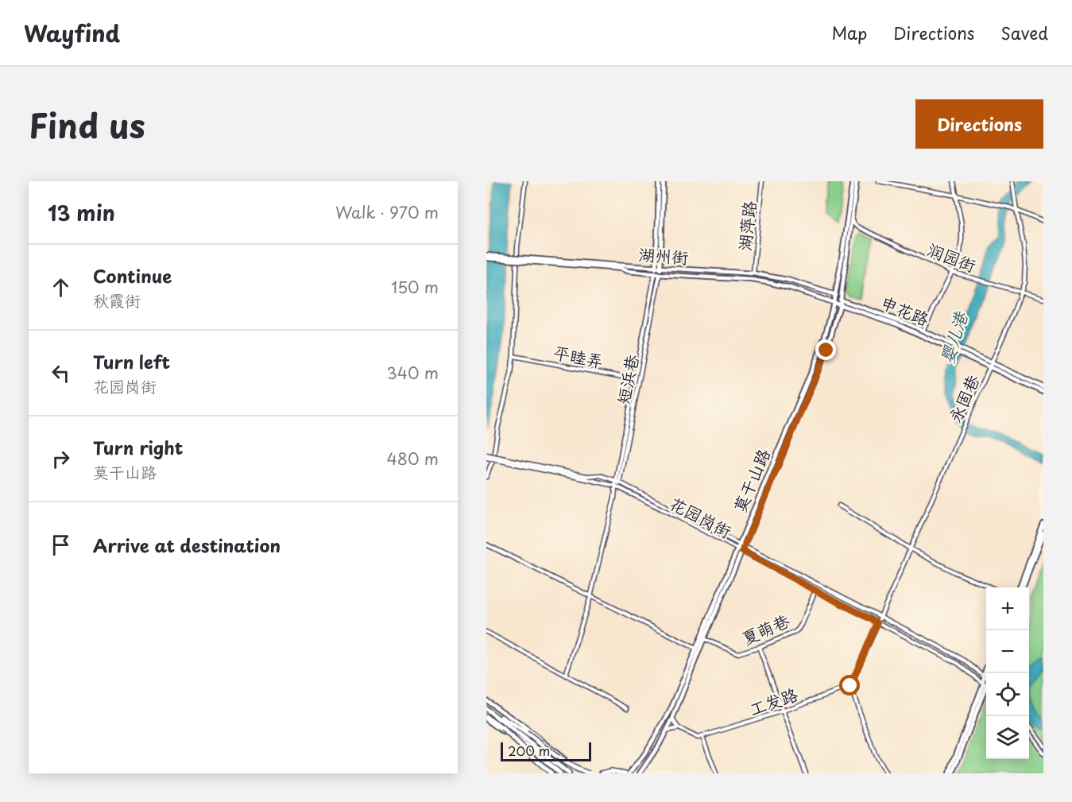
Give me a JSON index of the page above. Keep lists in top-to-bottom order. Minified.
{"streets":{"main road":["湖州街","申花路","莫干山路"],"street":["湖萍路","润园街","平睦弄","短浜巷","永固巷","花园岗街","夏萌巷","工发路"]},"crossings":[["湖萍路","湖州街"],["湖州街","申花路"],["湖州街","短浜巷"],["湖州街","莫干山路"],["润园街","永固巷"],["润园街","莫干山路"],["申花路","永固巷"],["申花路","莫干山路"],["平睦弄","短浜巷"],["短浜巷","花园岗街"],["永固巷","花园岗街"],["永固巷","工发路"],["莫干山路","花园岗街"],["莫干山路","夏萌巷"],["花园岗街","夏萌巷"]],"water":["婴儿港"],"scale_bar":"200 m","page":{"header":"Wayfind","nav":["Map","Directions","Saved"],"title":"Find us","buttons":"Directions","heading":["13 min","Walk · 970 m"],"list":[["Continue","秋霞街","150 m"],["Turn left","花园岗街","340 m"],["Turn right","莫干山路","480 m"],"Arrive at destination"],"map_buttons":["+","−"],"scale":"200 m"}}
